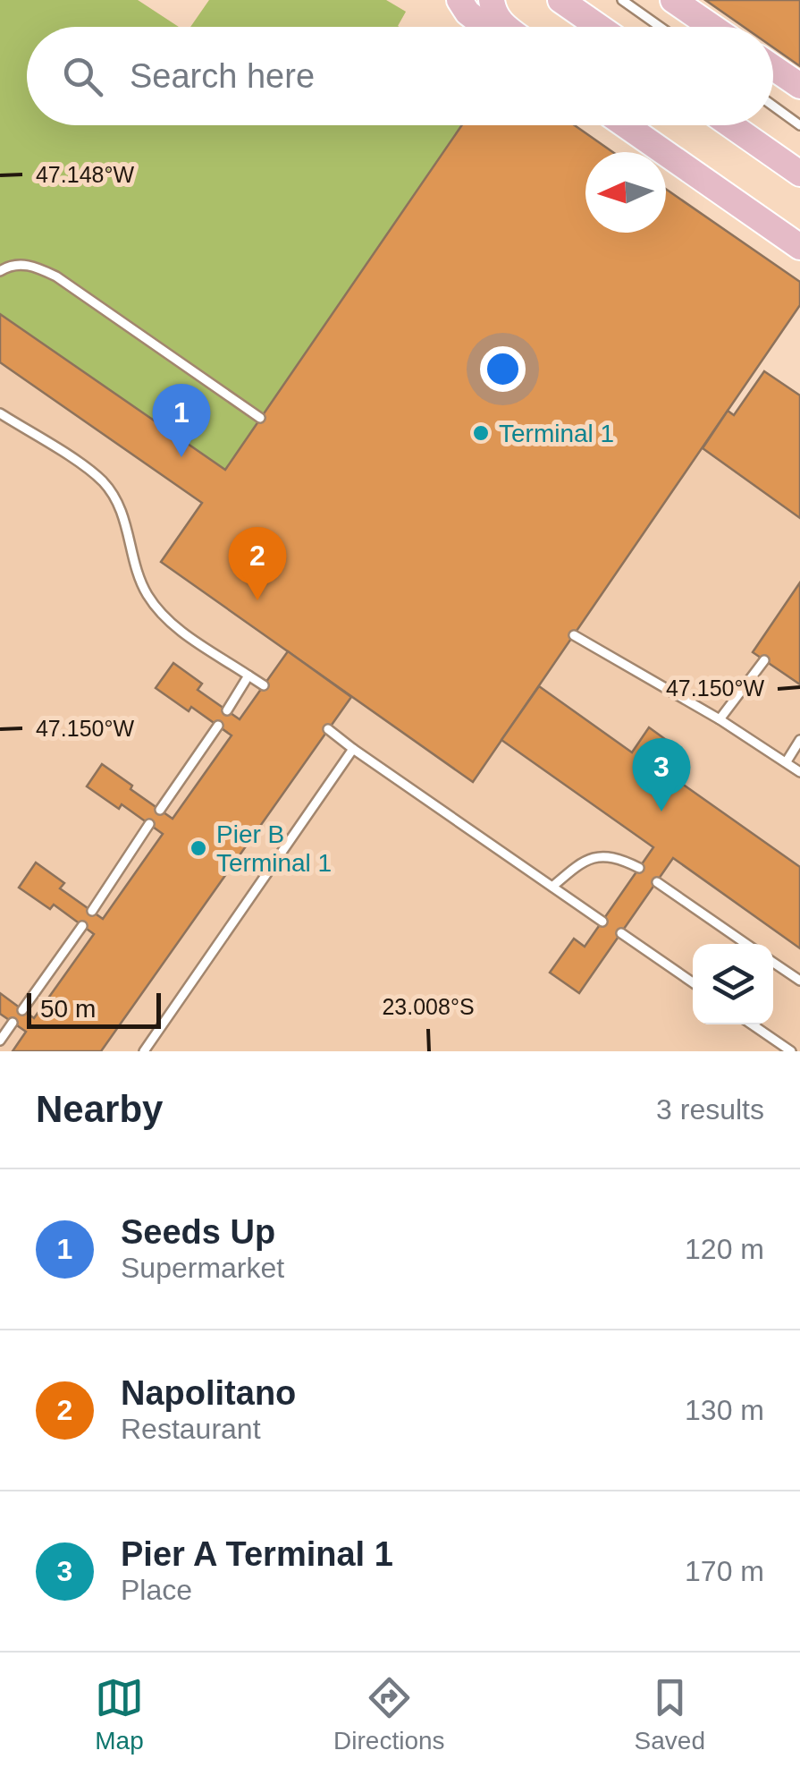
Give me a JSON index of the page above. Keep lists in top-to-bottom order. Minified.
{"places":["Terminal 1","Pier B Terminal 1"],"scale_bar":"50 m","north":"left","page":{"search":"Search here","pins":["1","2","3"],"scale":"50 m","heading":["Nearby","3 results"],"list":[{"mark":"1","name":"Seeds Up","note":"Supermarket","value":"120 m"},{"mark":"2","name":"Napolitano","note":"Restaurant","value":"130 m"},{"mark":"3","name":"Pier A Terminal 1","note":"Place","value":"170 m"}],"nav":["Map","Directions","Saved"]},"coordinates":["47.148°W","47.150°W","23.008°S"]}
